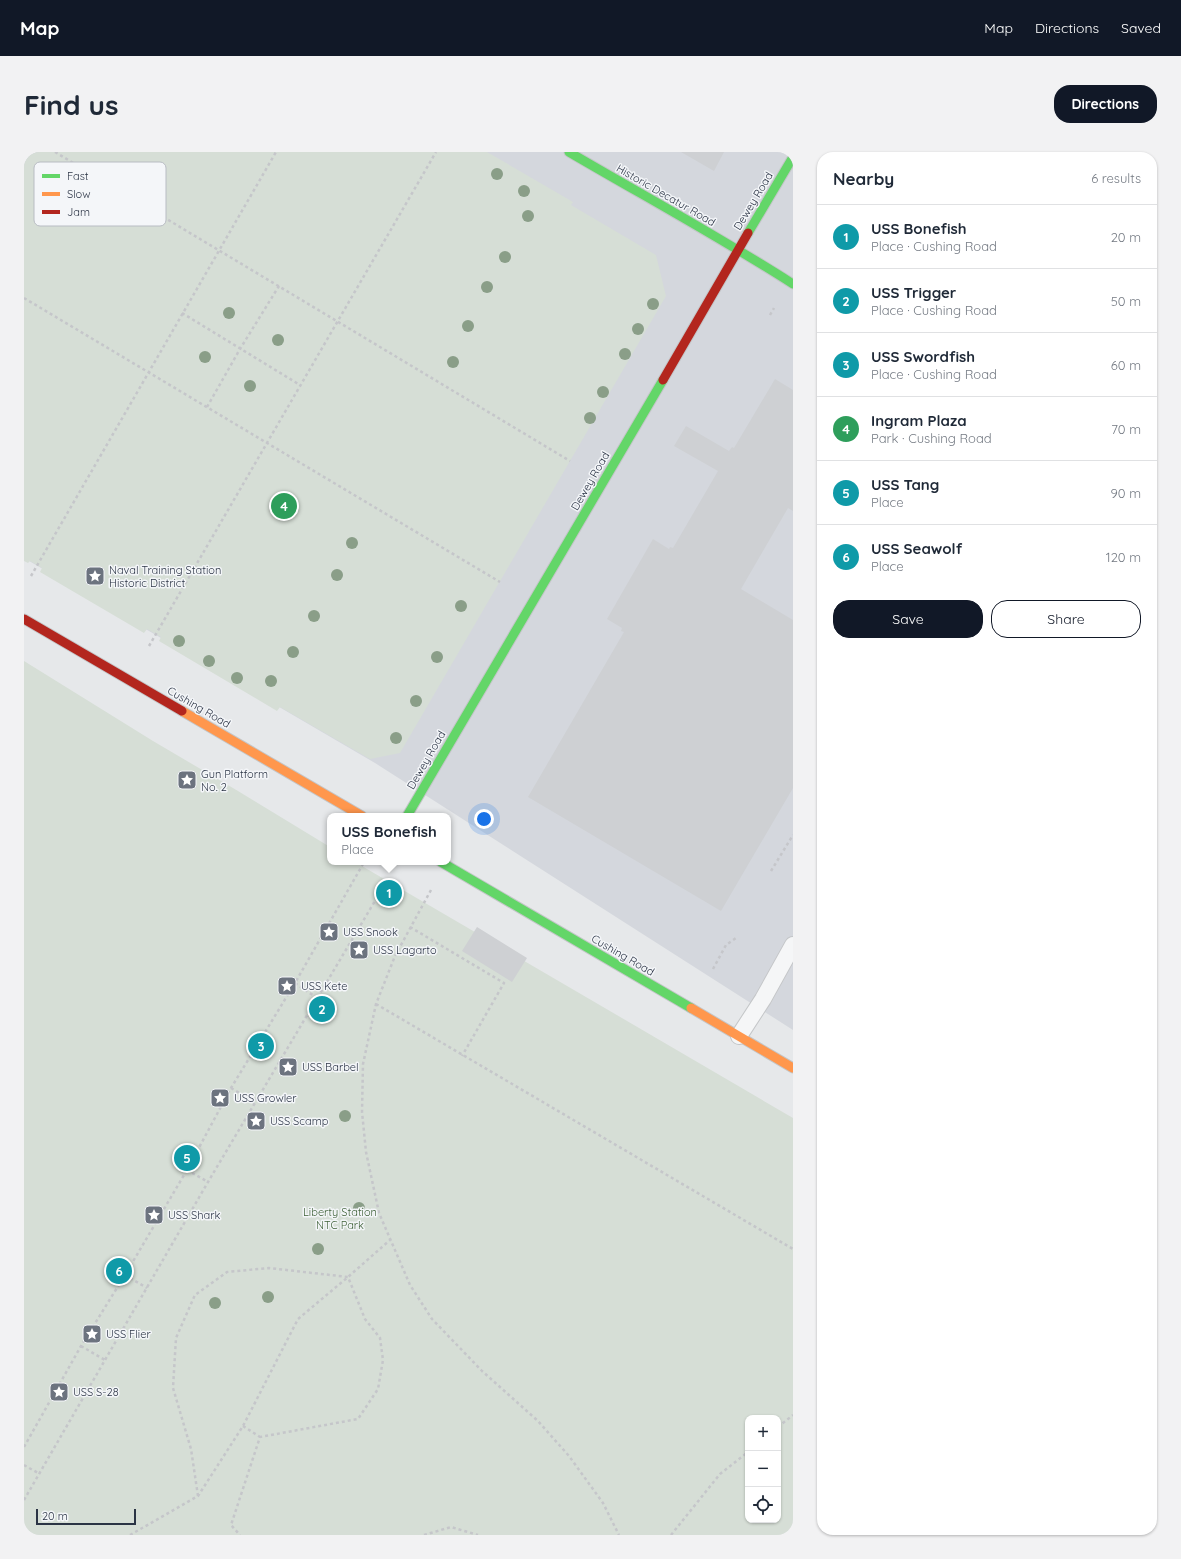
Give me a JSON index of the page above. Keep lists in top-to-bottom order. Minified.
{"streets":{"street":["Historic Decatur Road","Dewey Road","Cushing Road"]},"crossings":[["Historic Decatur Road","Dewey Road"]],"parks":["Liberty Station NTC Park"],"places":{"place":["Naval Training Station Historic District","Gun Platform No. 2","USS Snook","USS Lagarto","USS Kete","USS Barbel","USS Growler","USS Scamp","USS Shark","USS Flier","USS S-28"]},"legend":["Fast","Slow","Jam"],"scale_bar":"20 m","page":{"header":"Map","nav":["Map","Directions","Saved"],"buttons":["Directions",["Save","Share"]],"title":"Find us","heading":["Nearby","6 results"],"list":[{"mark":"1","name":"USS Bonefish","note":"Place · Cushing Road","value":"20 m"},{"mark":"2","name":"USS Trigger","note":"Place · Cushing Road","value":"50 m"},{"mark":"3","name":"USS Swordfish","note":"Place · Cushing Road","value":"60 m"},{"mark":"4","name":"Ingram Plaza","note":"Park · Cushing Road","value":"70 m"},{"mark":"5","name":"USS Tang","note":"Place","value":"90 m"},{"mark":"6","name":"USS Seawolf","note":"Place","value":"120 m"}],"pins":["4","1","2","3","5","6"],"popup":["USS Bonefish","Place"],"map_buttons":["+","−"],"scale":"20 m"}}
